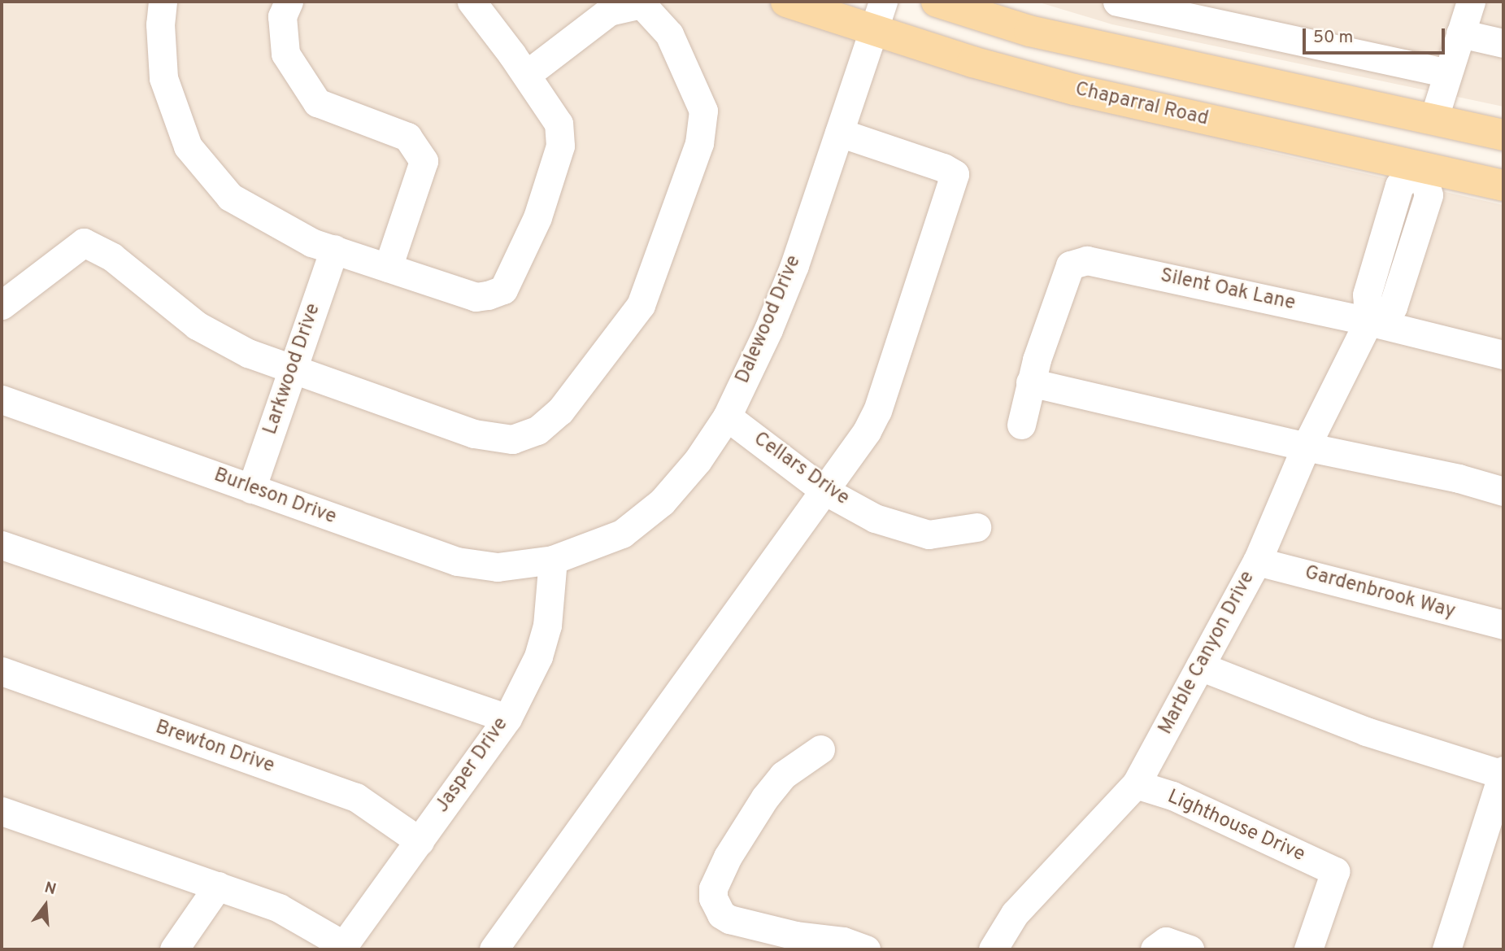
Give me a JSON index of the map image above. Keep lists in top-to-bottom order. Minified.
{"streets":{"main road":["Chaparral Road"],"street":["Silent Oak Lane","Dalewood Drive","Larkwood Drive","Cellars Drive","Burleson Drive","Gardenbrook Way","Marble Canyon Drive","Brewton Drive","Jasper Drive","Lighthouse Drive"]},"crossings":[["Chaparral Road","Dalewood Drive"],["Chaparral Road","Marble Canyon Drive"],["Silent Oak Lane","Marble Canyon Drive"],["Dalewood Drive","Cellars Drive"],["Dalewood Drive","Burleson Drive"],["Dalewood Drive","Jasper Drive"],["Larkwood Drive","Burleson Drive"],["Burleson Drive","Jasper Drive"],["Gardenbrook Way","Marble Canyon Drive"],["Marble Canyon Drive","Lighthouse Drive"],["Brewton Drive","Jasper Drive"]],"scale_bar":"50 m","north":"top"}
